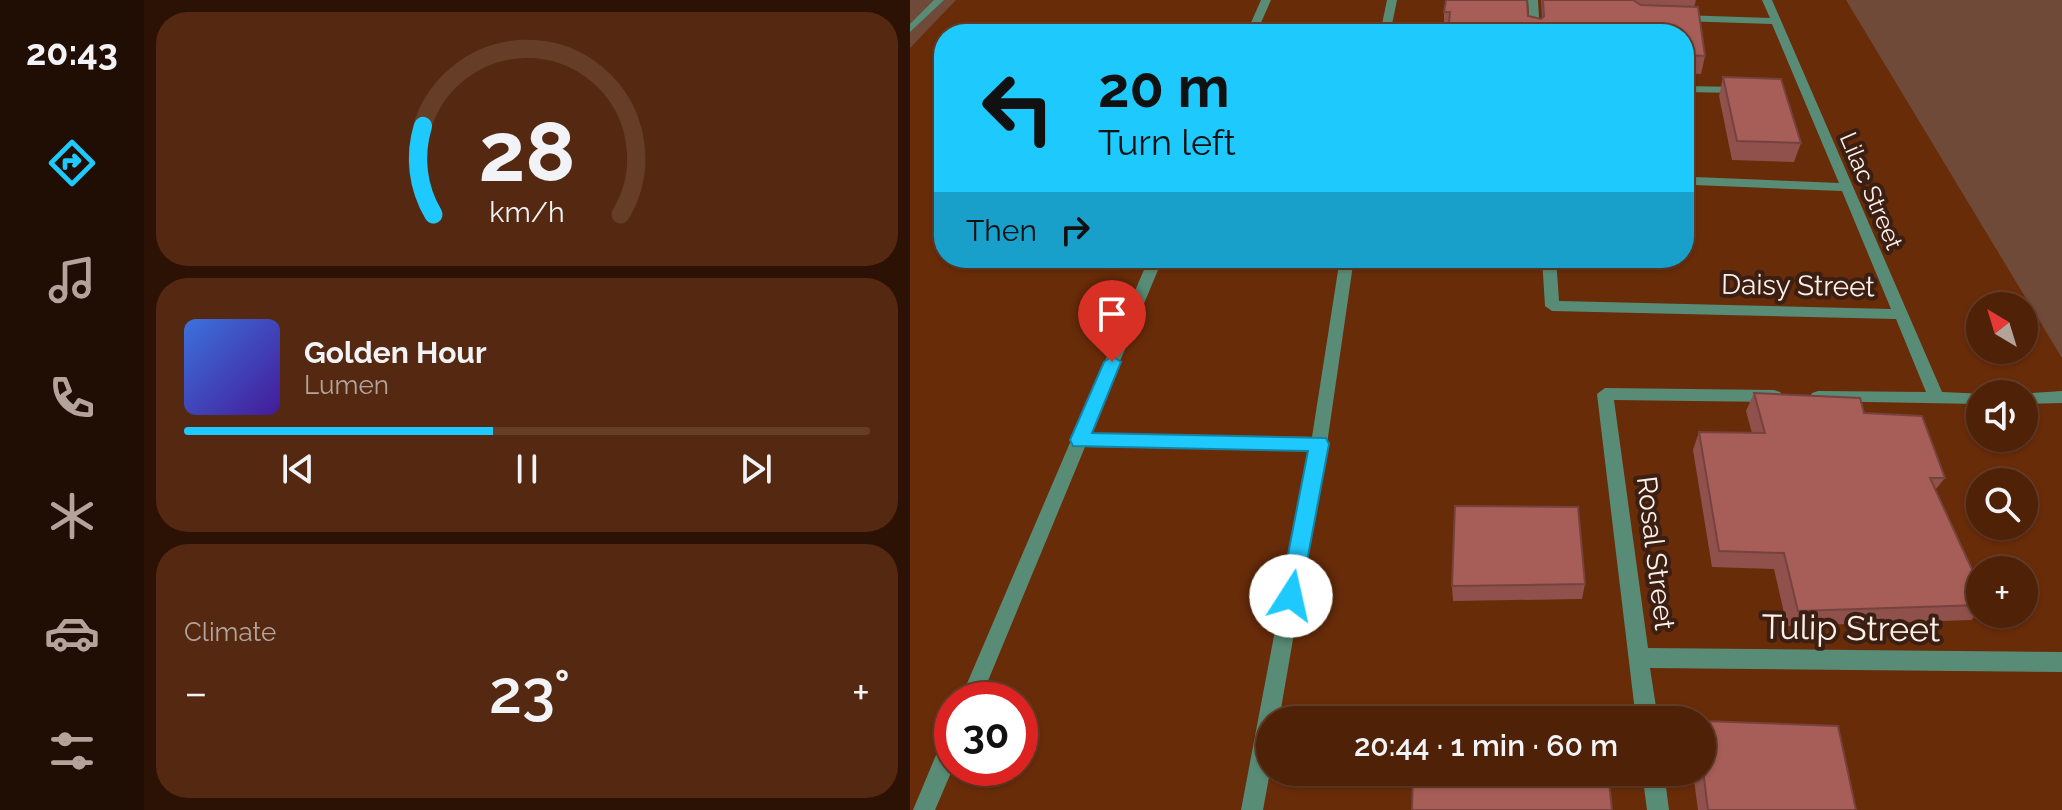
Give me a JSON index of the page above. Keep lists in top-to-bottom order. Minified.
{"streets":{"street":["Lilac Street","Daisy Street","Rosal Street","Tulip Street"]},"crossings":[["Lilac Street","Daisy Street"],["Lilac Street","Rosal Street"],["Rosal Street","Tulip Street"]],"north":"top left","page":{"tabs":"20:43","turn":["20 m","Turn left"],"then":"Then","map_buttons":"+","song":["Golden Hour","Lumen"],"tile":"Climate","heat":["−","23°","+"],"limit":"30","trip":"20:44 · 1 min · 60 m","gauge":["28","km/h"]}}
